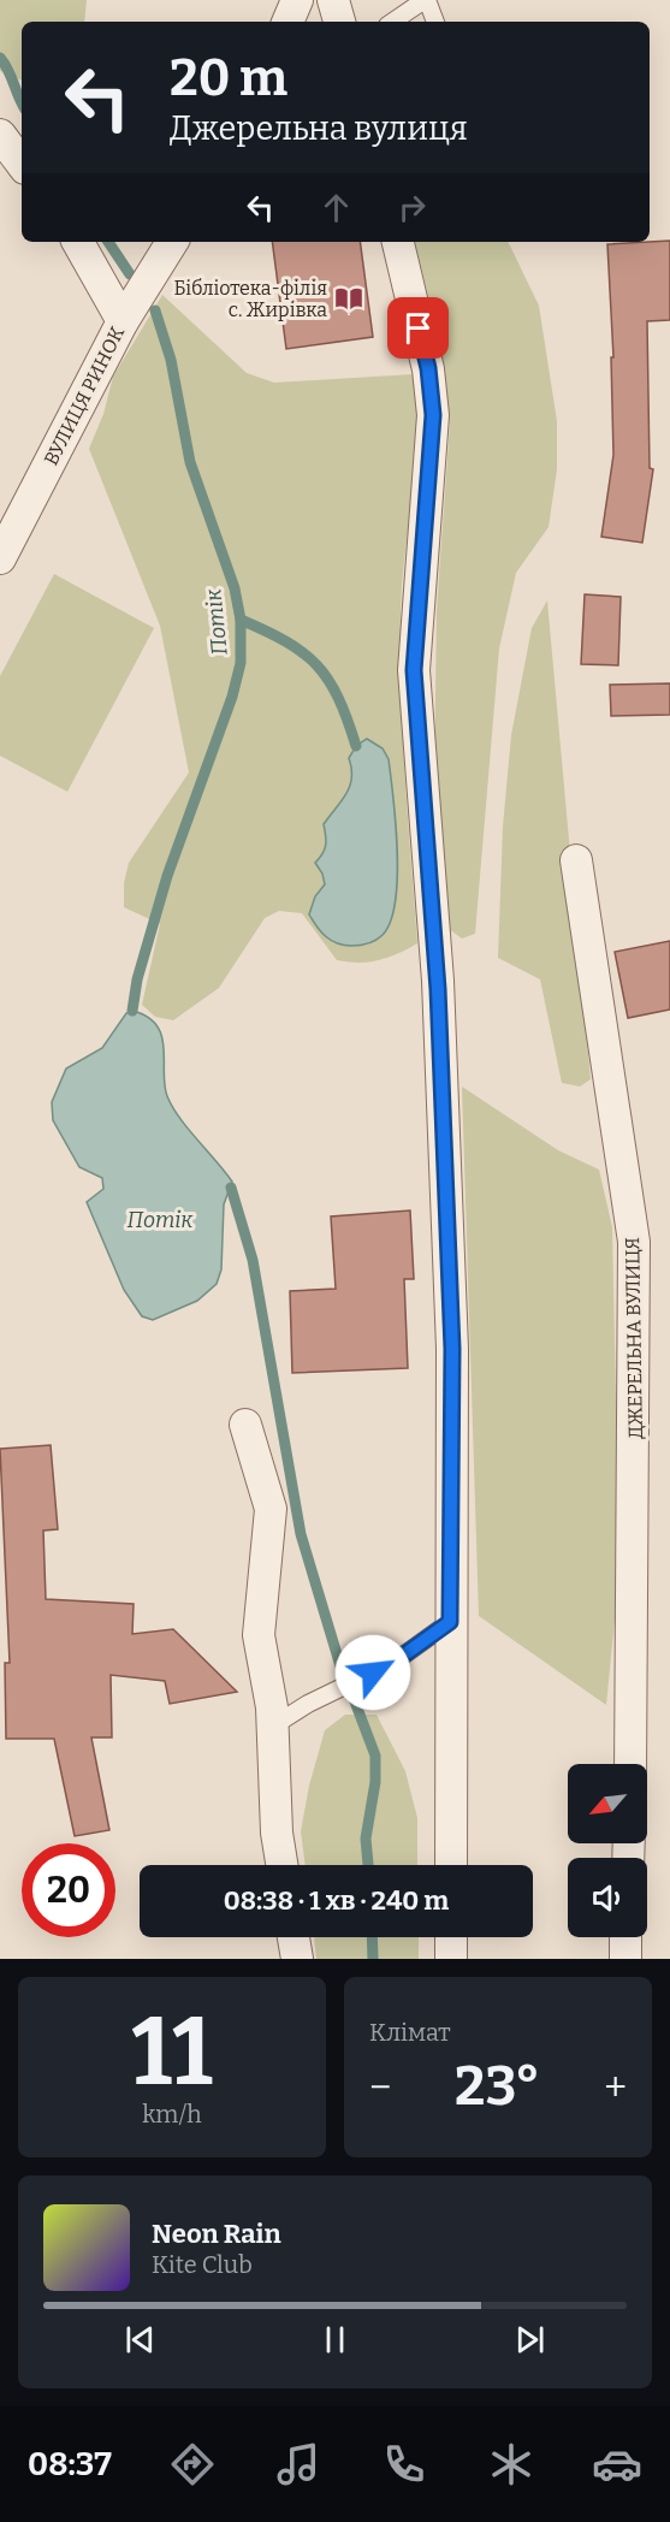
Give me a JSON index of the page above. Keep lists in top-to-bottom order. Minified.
{"streets":{"street":["ВУЛИЦЯ РИНОК","ДЖЕРЕЛЬНА ВУЛИЦЯ"]},"water":["Потік"],"places":{"library":["Бібліотека-філія с. Жирівка"]},"north":"bottom left","page":{"turn":["20 m","Джерельна вулиця"],"limit":"20","trip":"08:38 · 1 хв · 240 m","tile":[["11","km/h"],"Клімат"],"heat":["−","23°","+"],"song":["Neon Rain","Kite Club"],"tabs":"08:37"}}
